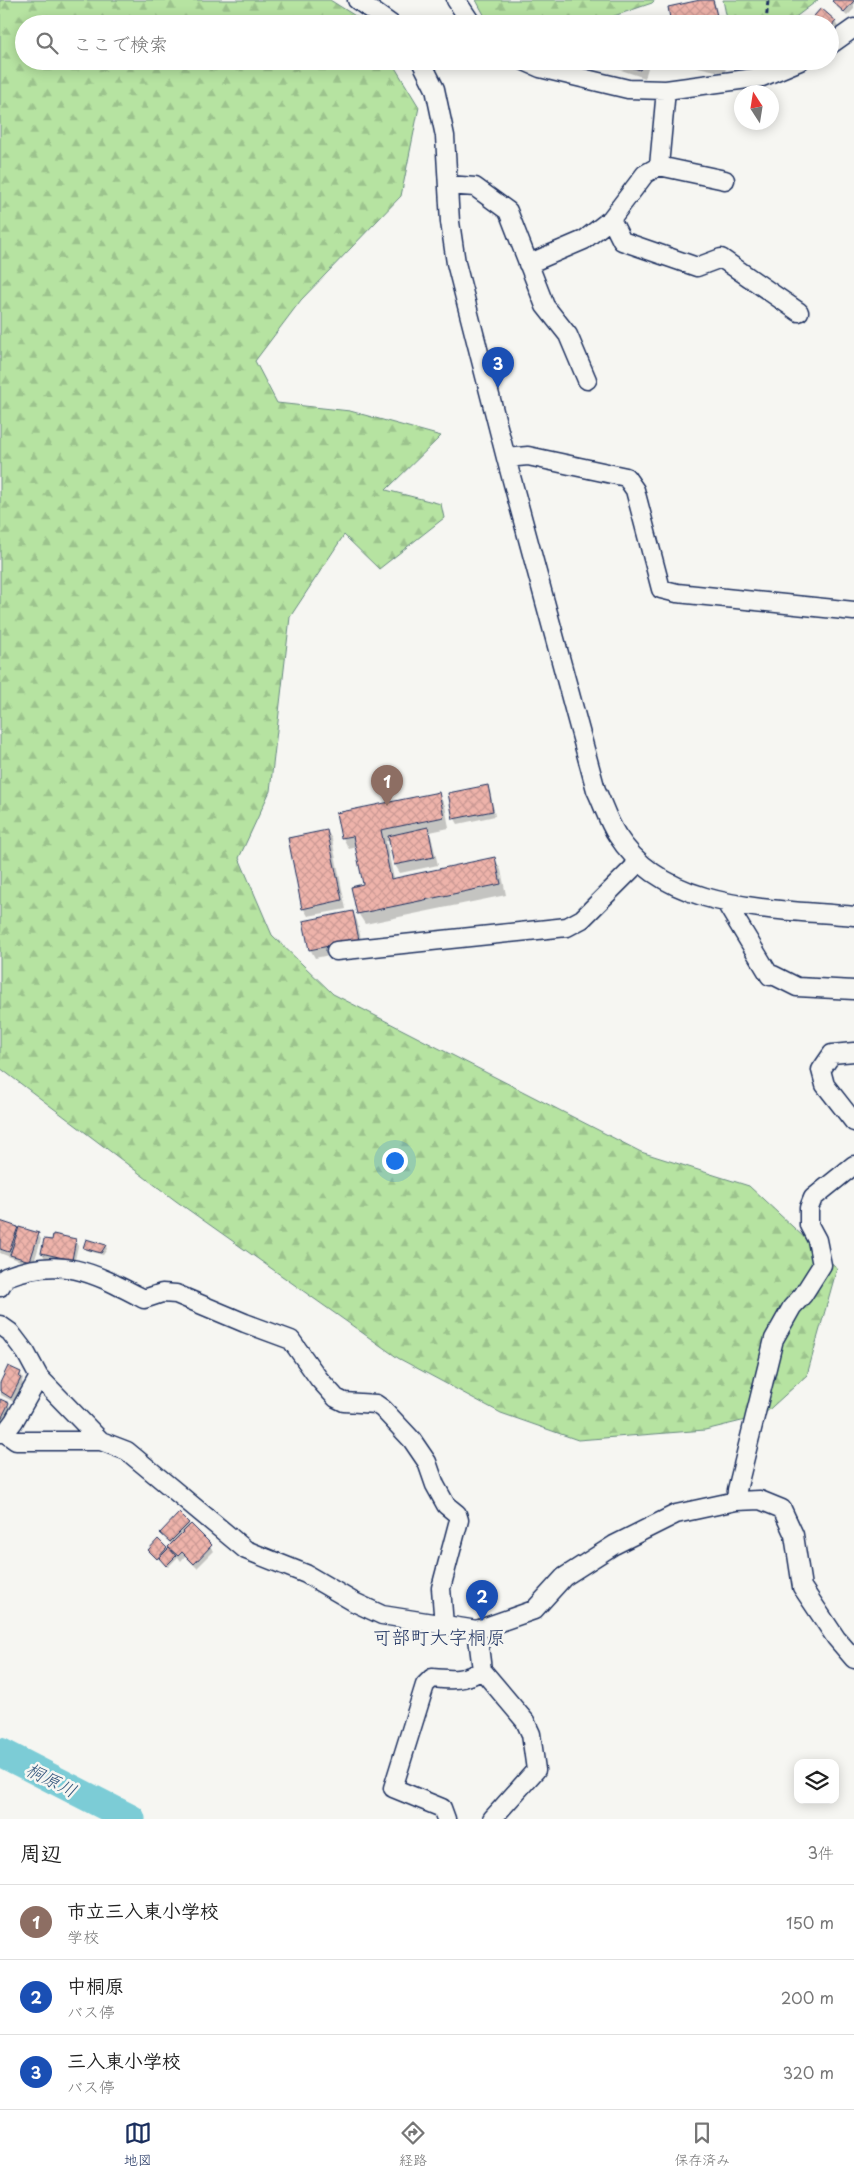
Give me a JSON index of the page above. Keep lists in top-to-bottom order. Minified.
{"districts":["可部町大字桐原"],"water":["桐原川"],"north":"top","page":{"search":"ここで検索","pins":["3","1","2"],"heading":["周辺","3件"],"list":[{"mark":"1","name":"市立三入東小学校","note":"学校","value":"150 m"},{"mark":"2","name":"中桐原","note":"バス停","value":"200 m"},{"mark":"3","name":"三入東小学校","note":"バス停","value":"320 m"}],"nav":["地図","経路","保存済み"]}}
